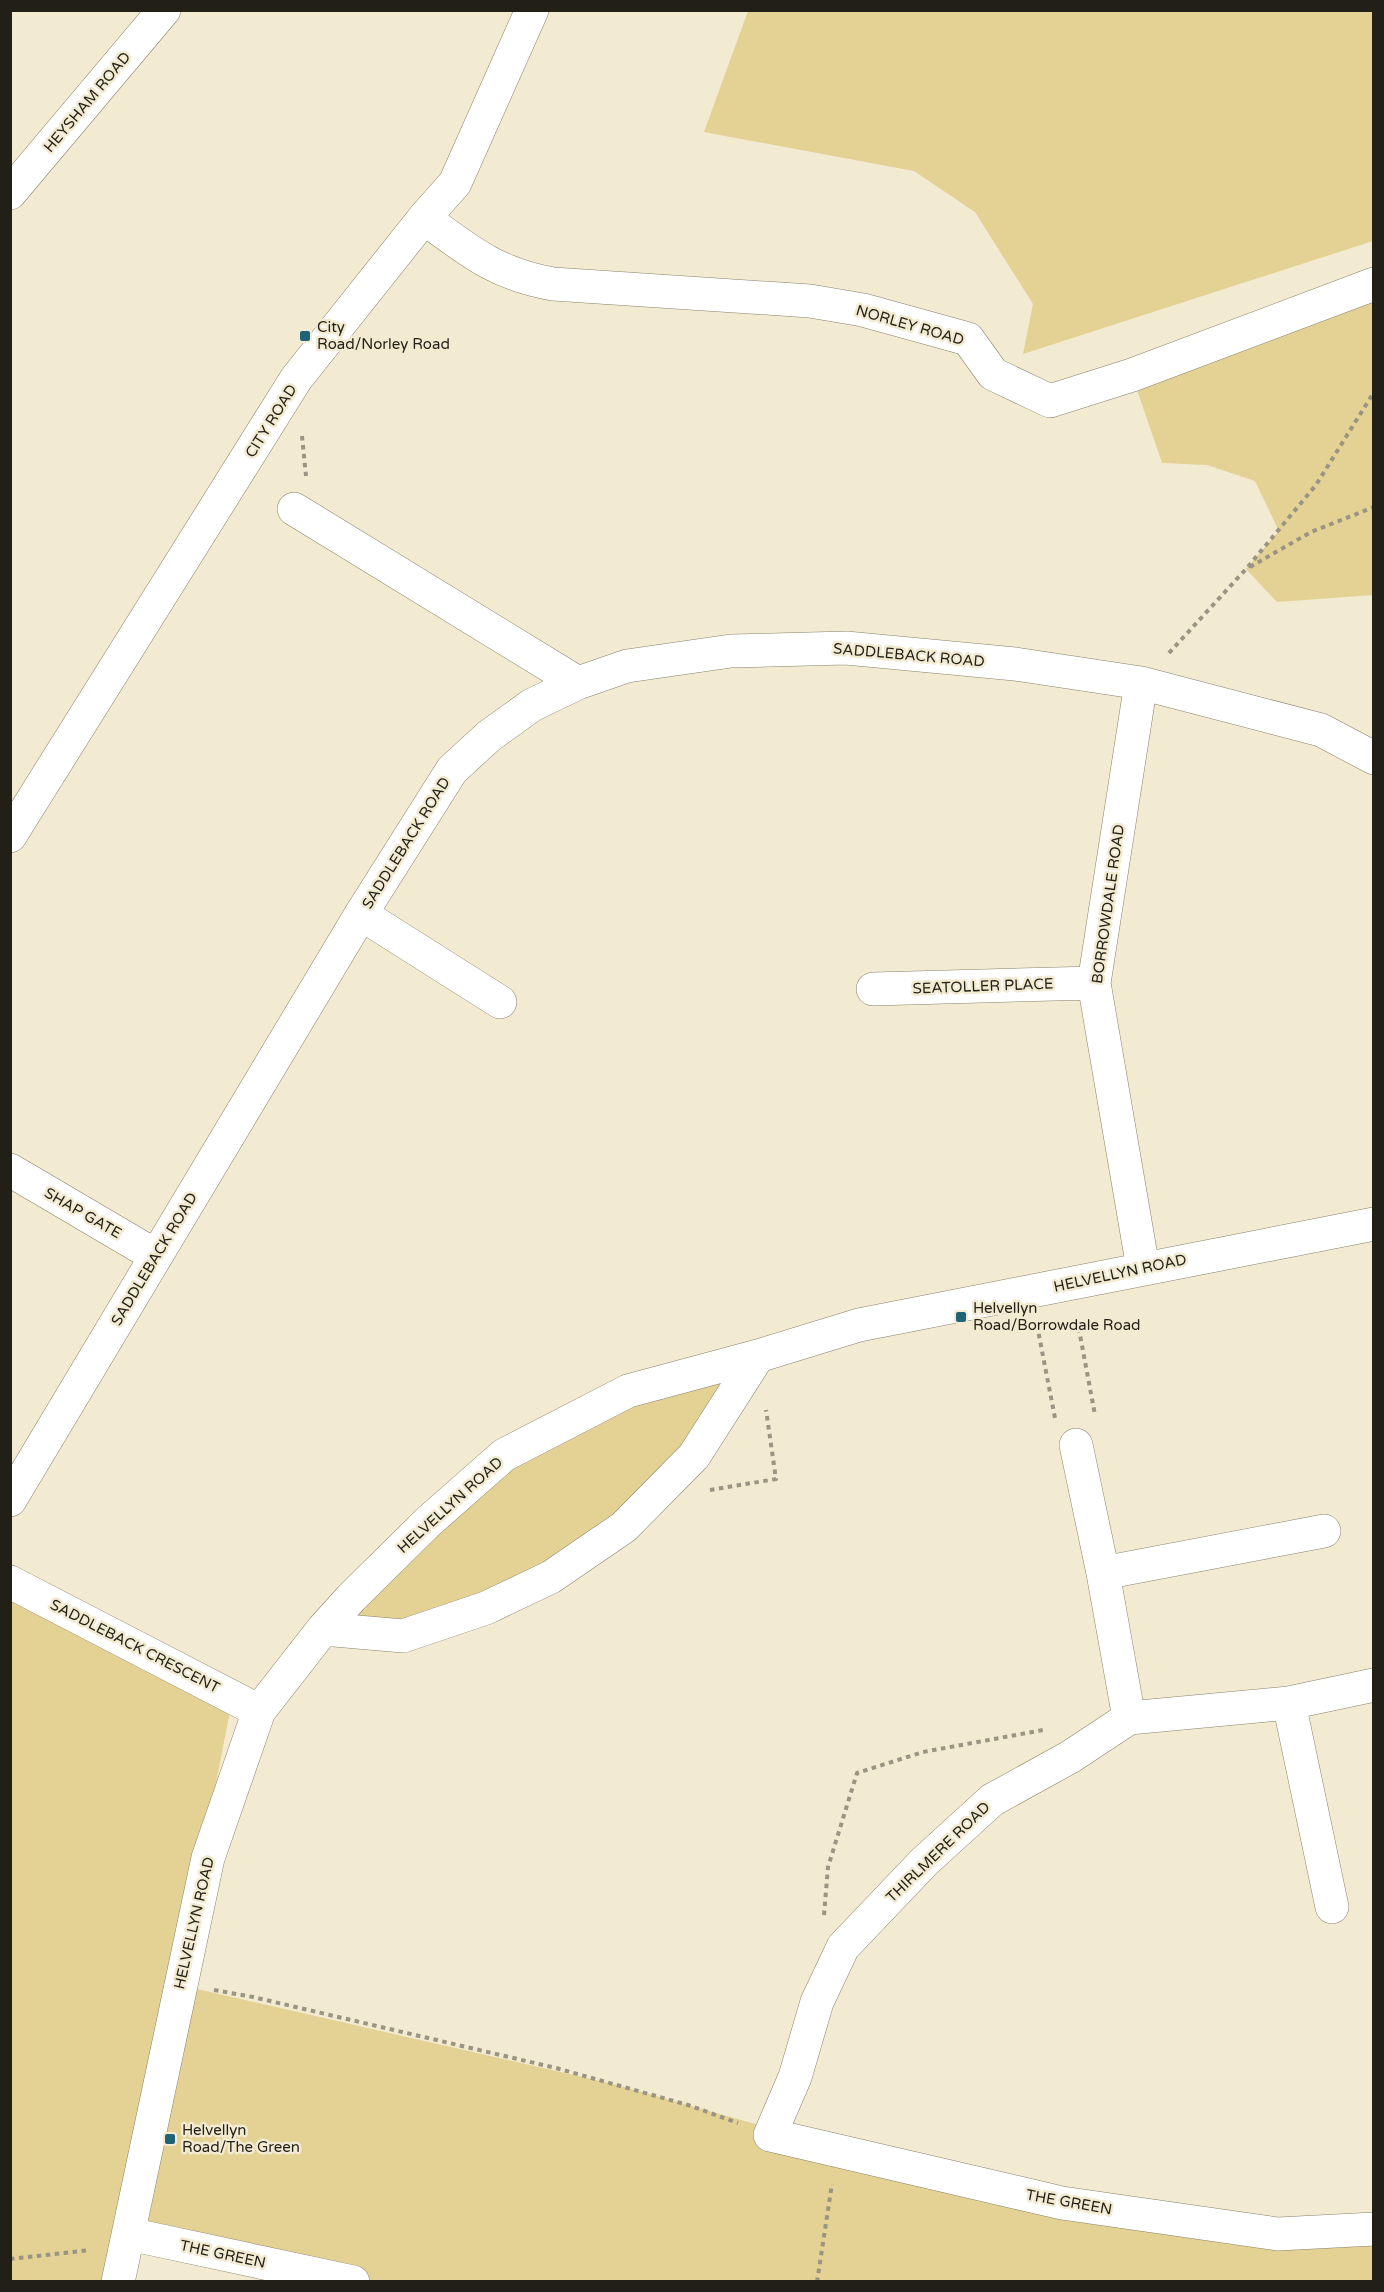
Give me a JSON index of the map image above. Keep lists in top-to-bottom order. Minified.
{"streets":{"street":["HEYSHAM ROAD","NORLEY ROAD","CITY ROAD","SADDLEBACK ROAD","BORROWDALE ROAD","SEATOLLER PLACE","SHAP GATE","HELVELLYN ROAD","SADDLEBACK CRESCENT","THIRLMERE ROAD","THE GREEN"]},"crossings":[["NORLEY ROAD","CITY ROAD"],["SADDLEBACK ROAD","BORROWDALE ROAD"],["SADDLEBACK ROAD","SHAP GATE"],["BORROWDALE ROAD","SEATOLLER PLACE"],["BORROWDALE ROAD","HELVELLYN ROAD"],["HELVELLYN ROAD","SADDLEBACK CRESCENT"],["HELVELLYN ROAD","THE GREEN"],["THIRLMERE ROAD","THE GREEN"]],"places":{"transit":["City Road/Norley Road","Helvellyn Road/Borrowdale Road","Helvellyn Road/The Green"]}}
